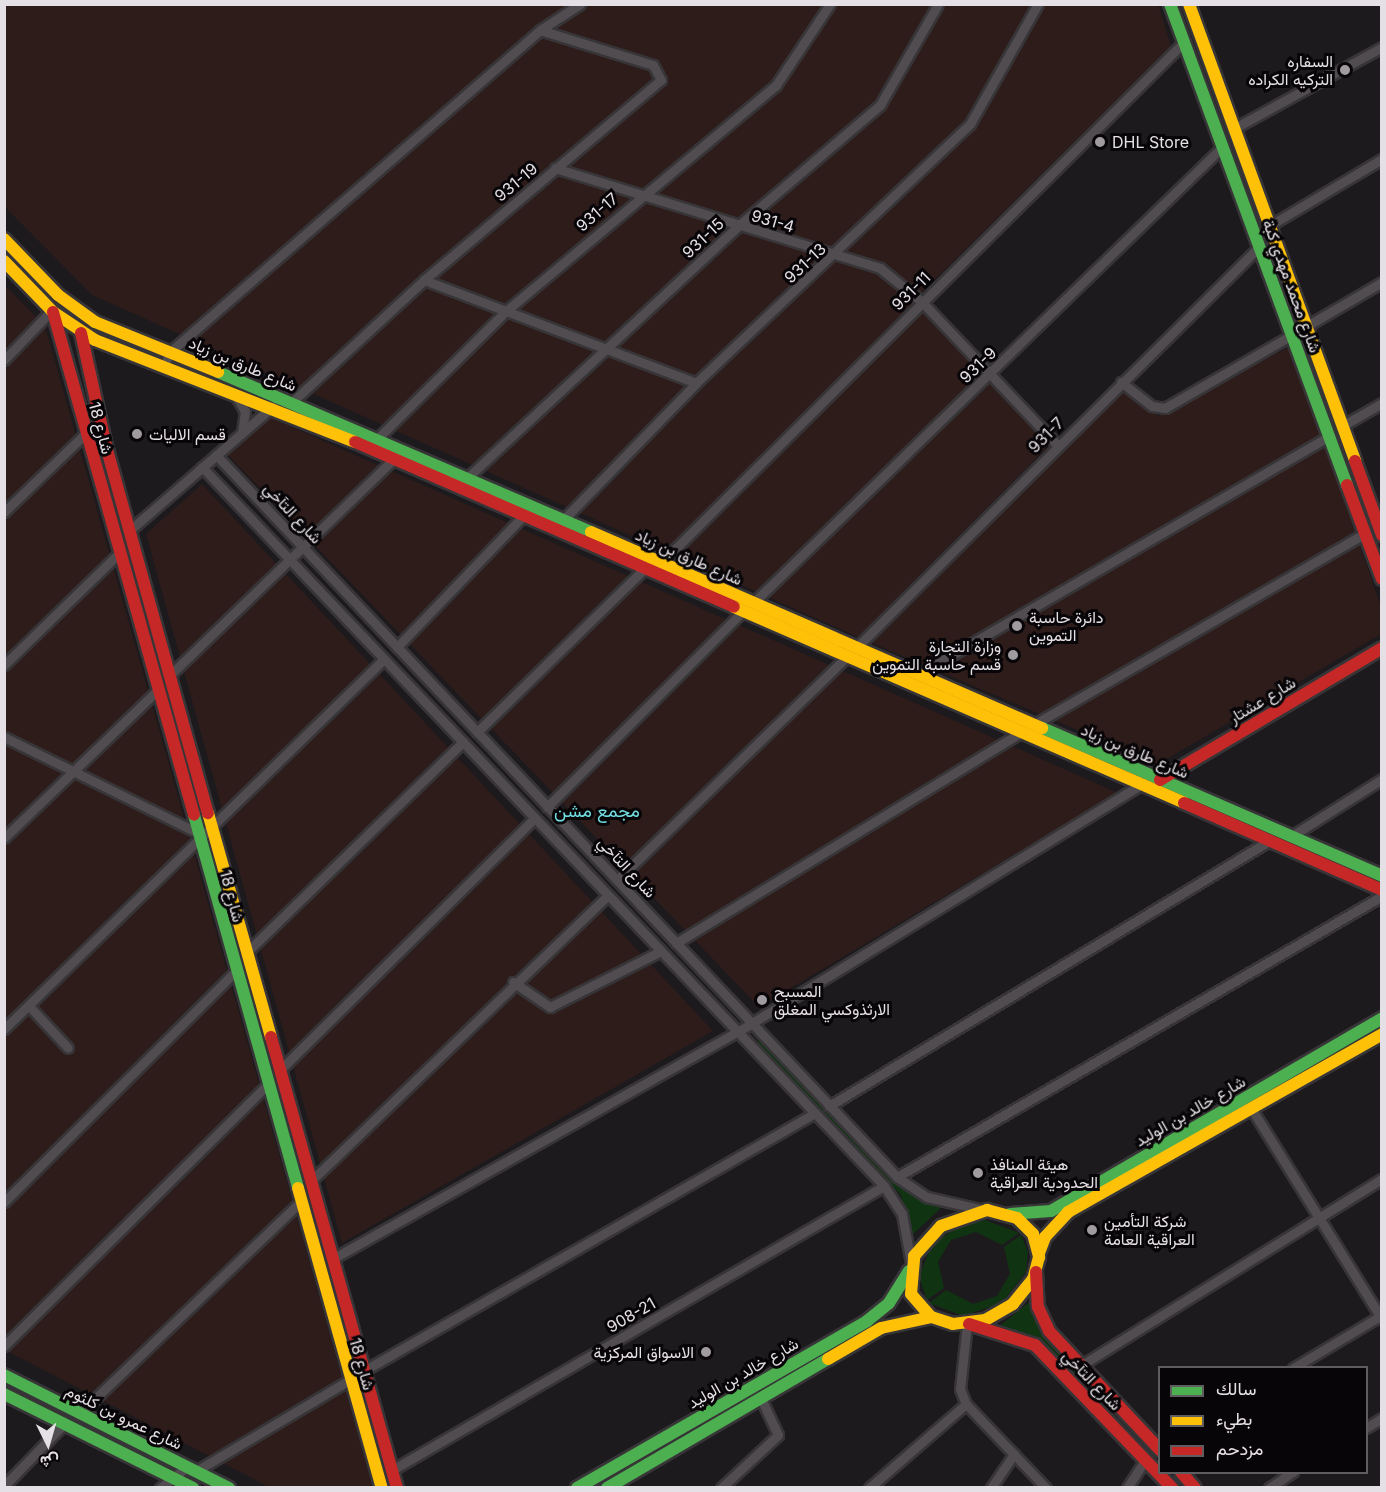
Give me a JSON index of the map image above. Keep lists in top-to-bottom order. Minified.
{"streets":{"main road":["شارع محمد مهدي كبة","شارع طارق بن زياد","شارع 18","شارع التآخي","شارع عشتار","شارع خالد بن الوليد","شارع عمرو بن كلثوم"],"street":["931-19","931-17","931-4","931-15","931-13","931-11","931-9","931-7","908-21"]},"crossings":[["931-19","931-4"],["931-19","شارع طارق بن زياد"],["931-17","931-4"],["931-17","شارع طارق بن زياد"],["931-4","931-15"],["931-4","931-13"],["931-4","931-11"],["931-4","931-9"],["931-4","931-7"],["931-15","شارع طارق بن زياد"],["931-13","شارع طارق بن زياد"],["شارع محمد مهدي كبة","931-11"],["شارع محمد مهدي كبة","931-9"],["شارع محمد مهدي كبة","931-7"],["931-11","شارع طارق بن زياد"],["شارع طارق بن زياد","931-9"],["شارع طارق بن زياد","شارع 18"],["شارع طارق بن زياد","931-7"],["شارع طارق بن زياد","شارع عشتار"],["شارع 18","908-21"],["شارع التآخي","شارع خالد بن الوليد"],["شارع التآخي","908-21"]],"districts":["مجمع مشن"],"places":["السفاره التركيه الكراده","DHL Store","قسم الاليات","دائرة حاسبة التموين","وزارة التجارة قسم حاسبة التموين","المسبح الارثذوكسي المغلق","هيئة المنافذ الحدودية العراقية","شركة التأمين العراقية العامة","الاسواق المركزية"],"legend":["سالك","بطيء","مزدحم"],"north":"bottom"}
